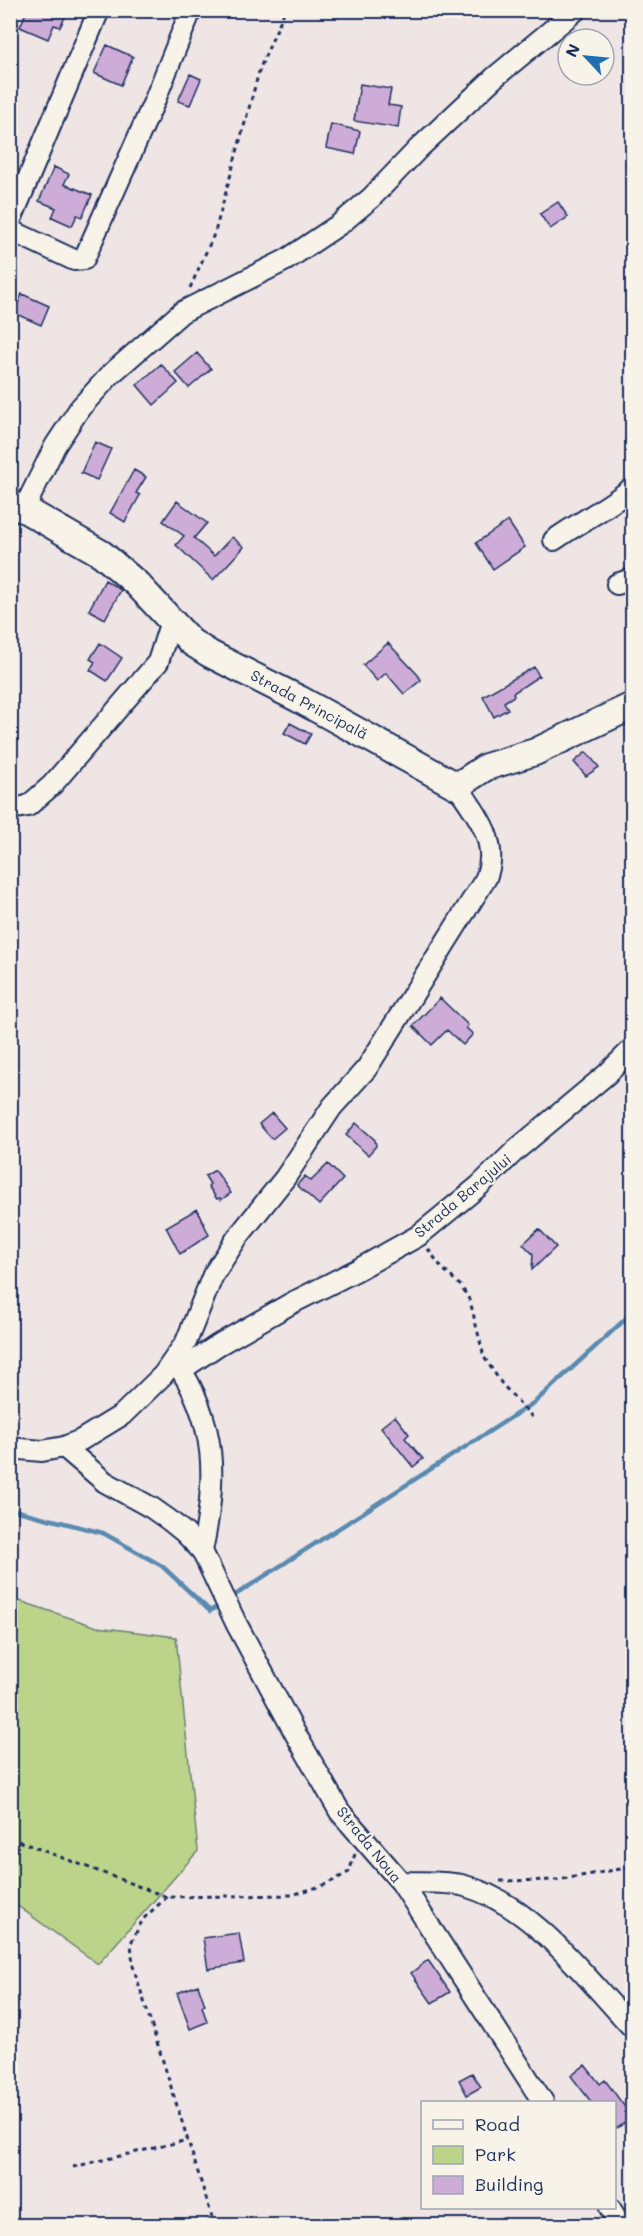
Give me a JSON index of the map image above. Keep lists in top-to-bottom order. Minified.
{"streets":{"main road":["Strada Principală"],"street":["Strada Barajului","Strada Noua"]},"legend":["Road","Park","Building"],"north":"top left"}
